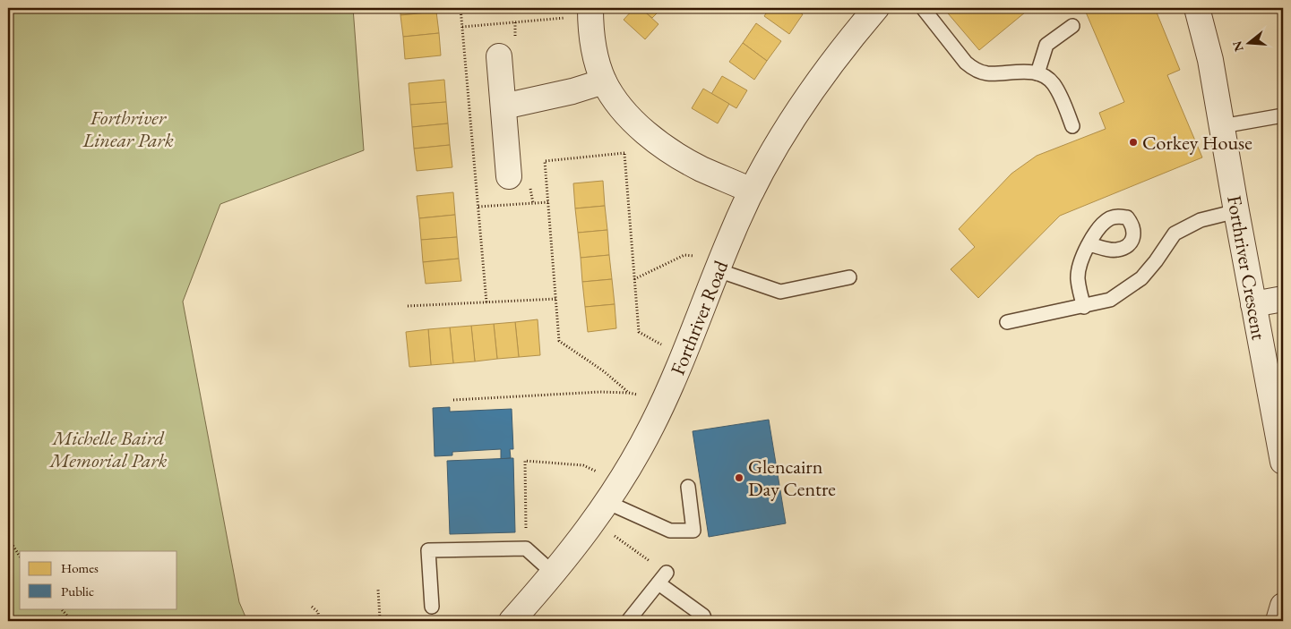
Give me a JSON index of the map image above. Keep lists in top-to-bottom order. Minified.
{"streets":{"street":["Forthriver Crescent","Forthriver Road"]},"parks":["Forthriver Linear Park","Michelle Baird Memorial Park"],"places":["Corkey House","Glencairn Day Centre"],"legend":["Homes","Public"],"north":"left"}
